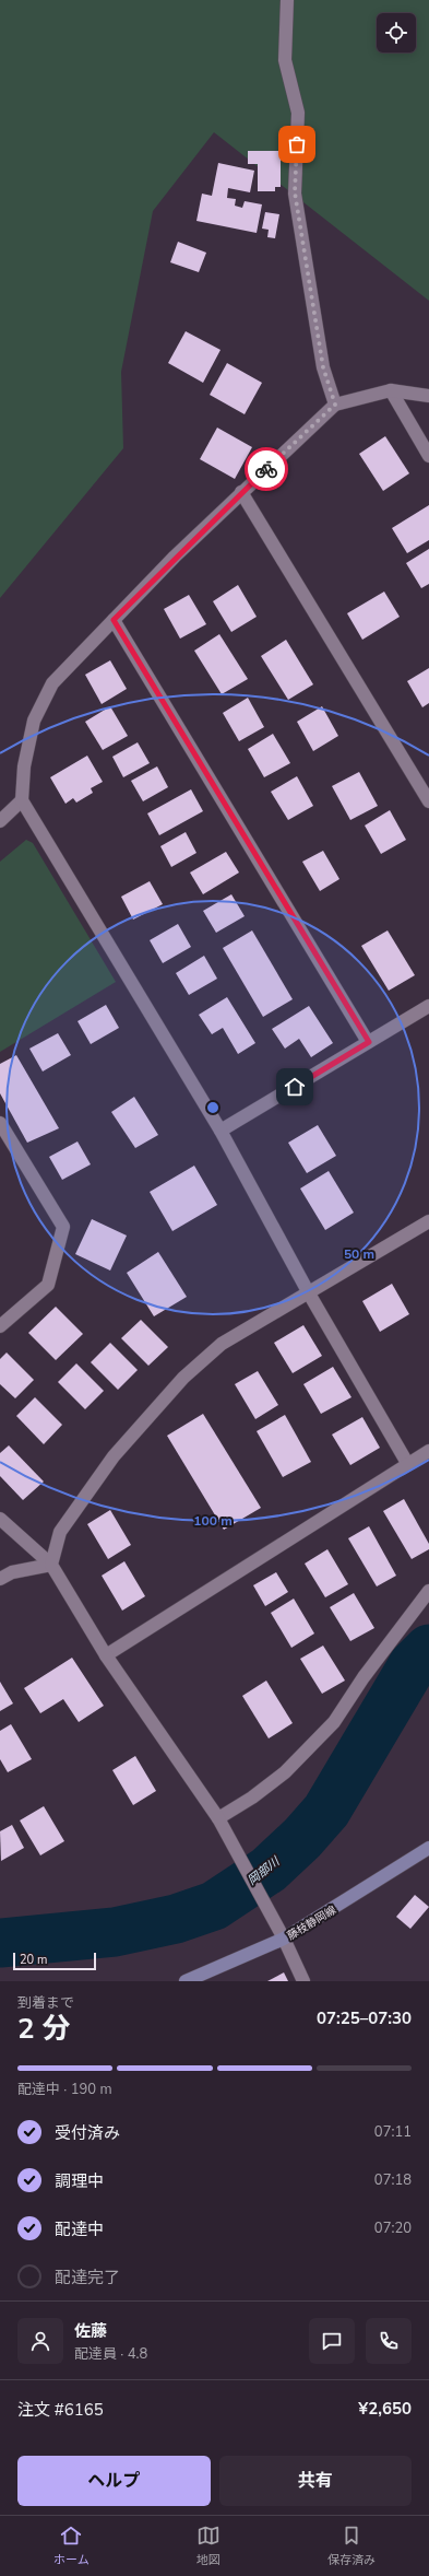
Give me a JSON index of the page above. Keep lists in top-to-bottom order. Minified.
{"streets":{"main road":["藤枝静岡線"]},"water":["岡部川"],"scale_bar":"20 m","page":{"scale":"20 m","heading":["2 分","到着まで","07:25–07:30"],"panel":["佐藤","配達員 · 4.8","注文 #6165","¥2,650"],"bar":"配達中 · 190 m","list":[["受付済み","07:11"],["調理中","07:18"],["配達中","07:20"],"配達完了"],"buttons":["ヘルプ","共有"],"tabs":["ホーム","地図","保存済み"]},"rings":["50 m","100 m"]}
